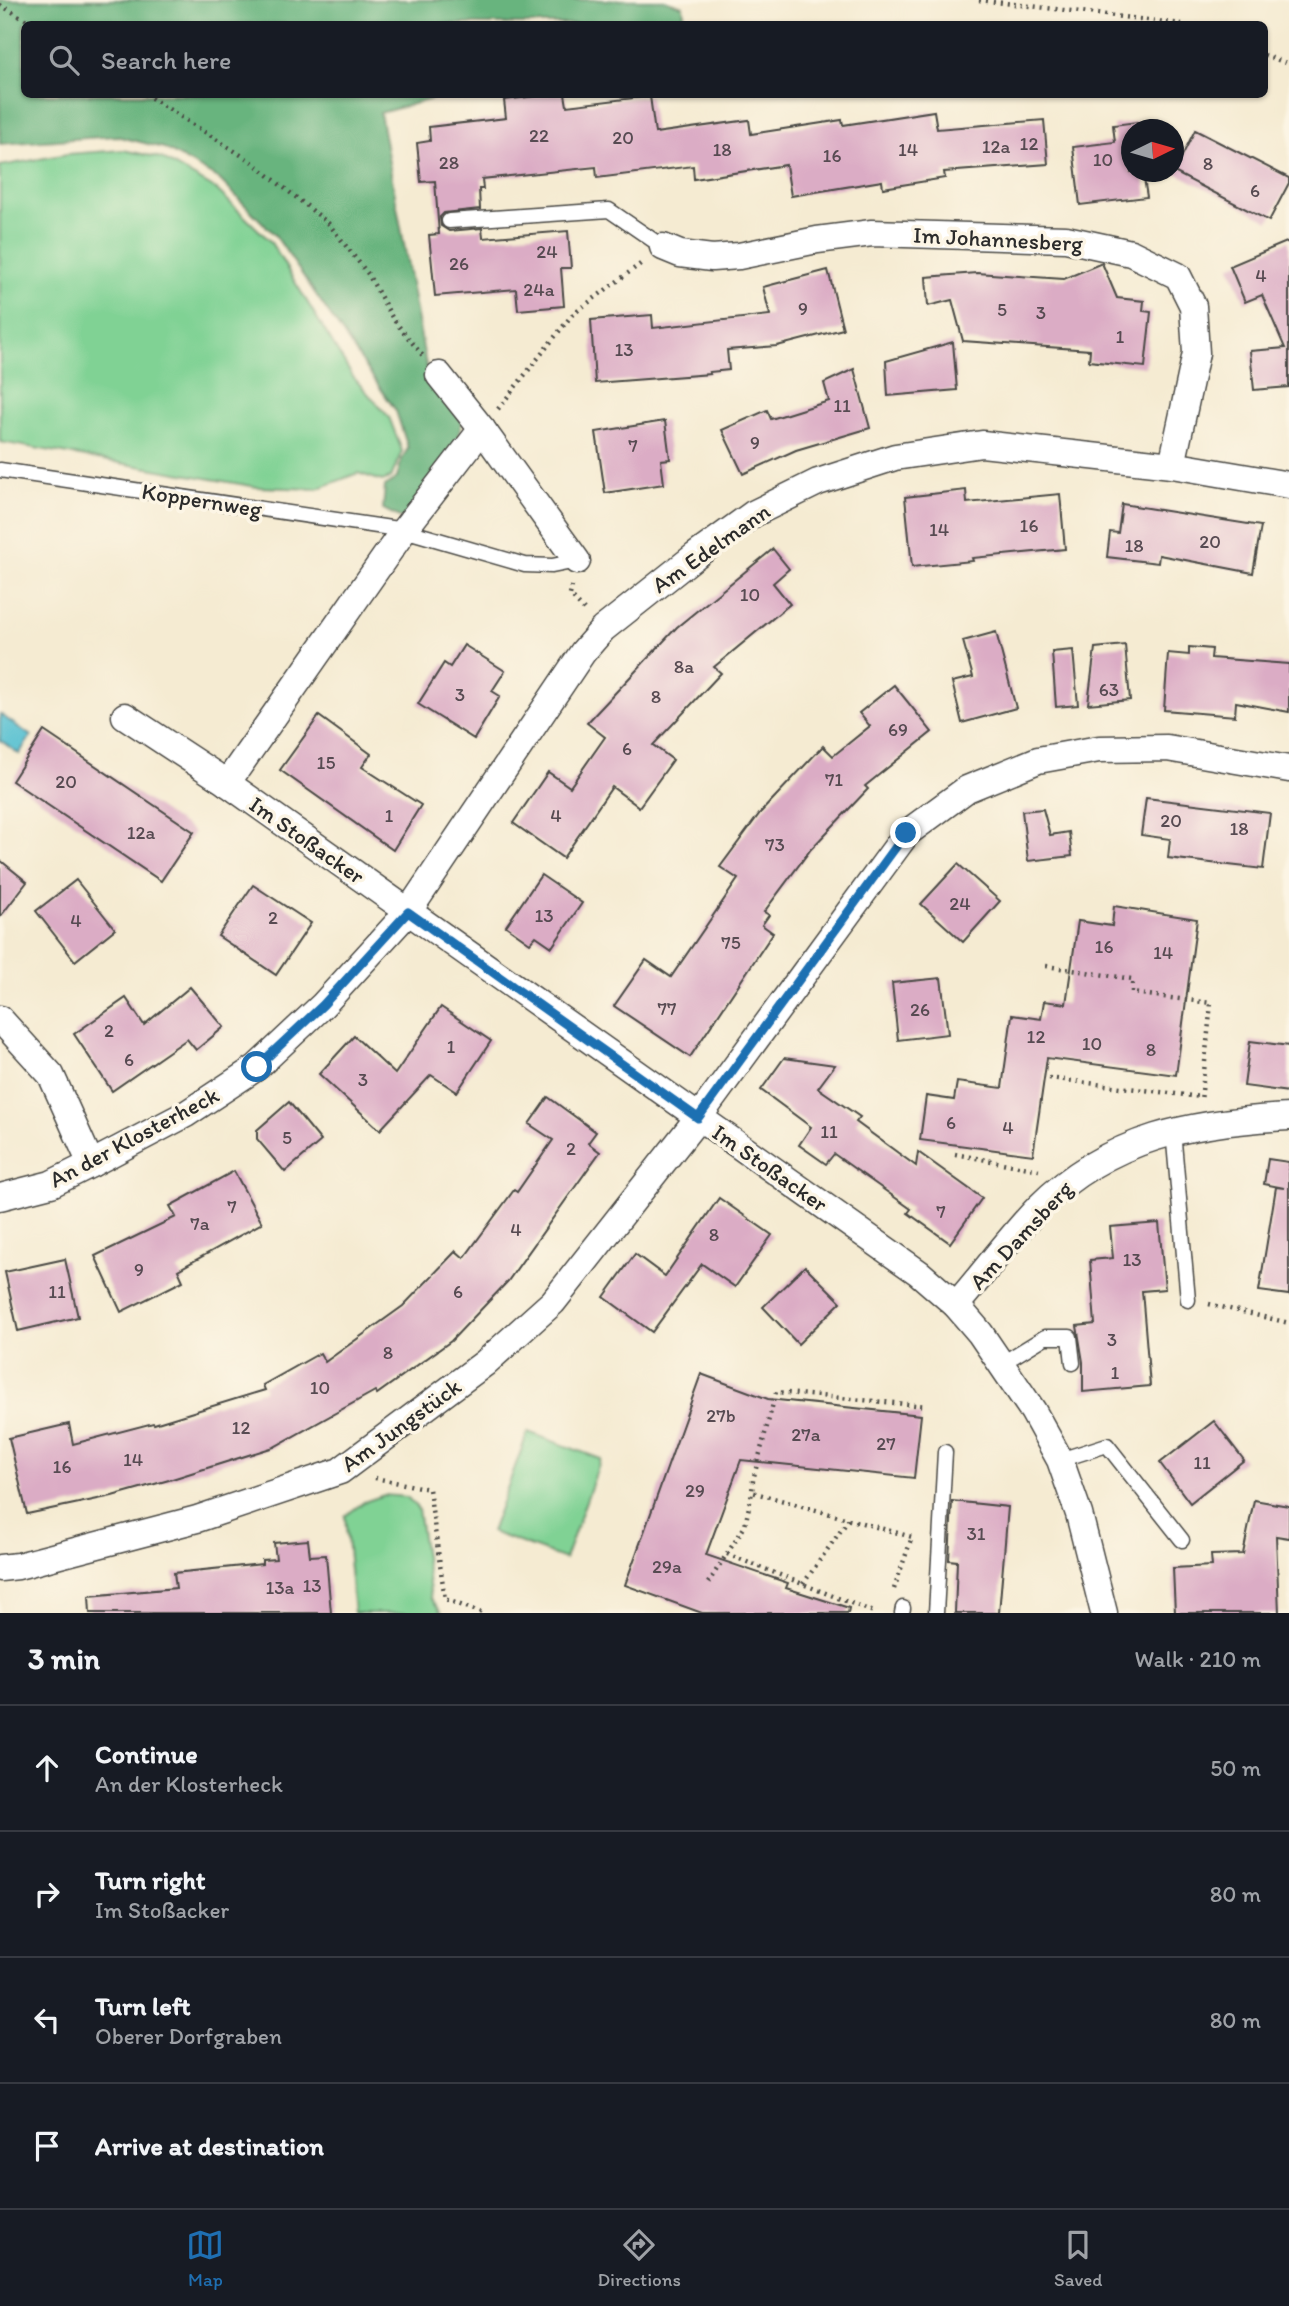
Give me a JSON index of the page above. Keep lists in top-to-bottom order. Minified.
{"streets":{"street":["Im Johannesberg","Am Edelmann","Im Stoßacker","An der Klosterheck","Am Damsberg","Am Jungstück"],"lane":["Koppernweg"]},"crossings":[["Im Johannesberg","Am Edelmann"],["Am Edelmann","Im Stoßacker"],["Am Edelmann","An der Klosterheck"],["Im Stoßacker","An der Klosterheck"],["Im Stoßacker","Am Damsberg"],["Im Stoßacker","Am Jungstück"]],"house_numbers":["22","20","12","12a","18","14","16","10","28","8","6","24","26","4","24a","9","5","3","1","13","11","9","7","16","14","20","18","10","8a","63","3","8","69","6","15","71","20","1","4","20","18","12a","73","24","13","2","4","75","16","14","77","26","2","12","10","1","8","6","3","6","4","11","5","2","7","7","7a","4","8","13","9","11","6","3","8","1","10","27b","12","27a","27","14","11","16","29","31","29a","13","13a"],"north":"right","page":{"search":"Search here","heading":["3 min","Walk · 210 m"],"list":[["Continue","An der Klosterheck","50 m"],["Turn right","Im Stoßacker","80 m"],["Turn left","Oberer Dorfgraben","80 m"],"Arrive at destination"],"nav":["Map","Directions","Saved"]}}
